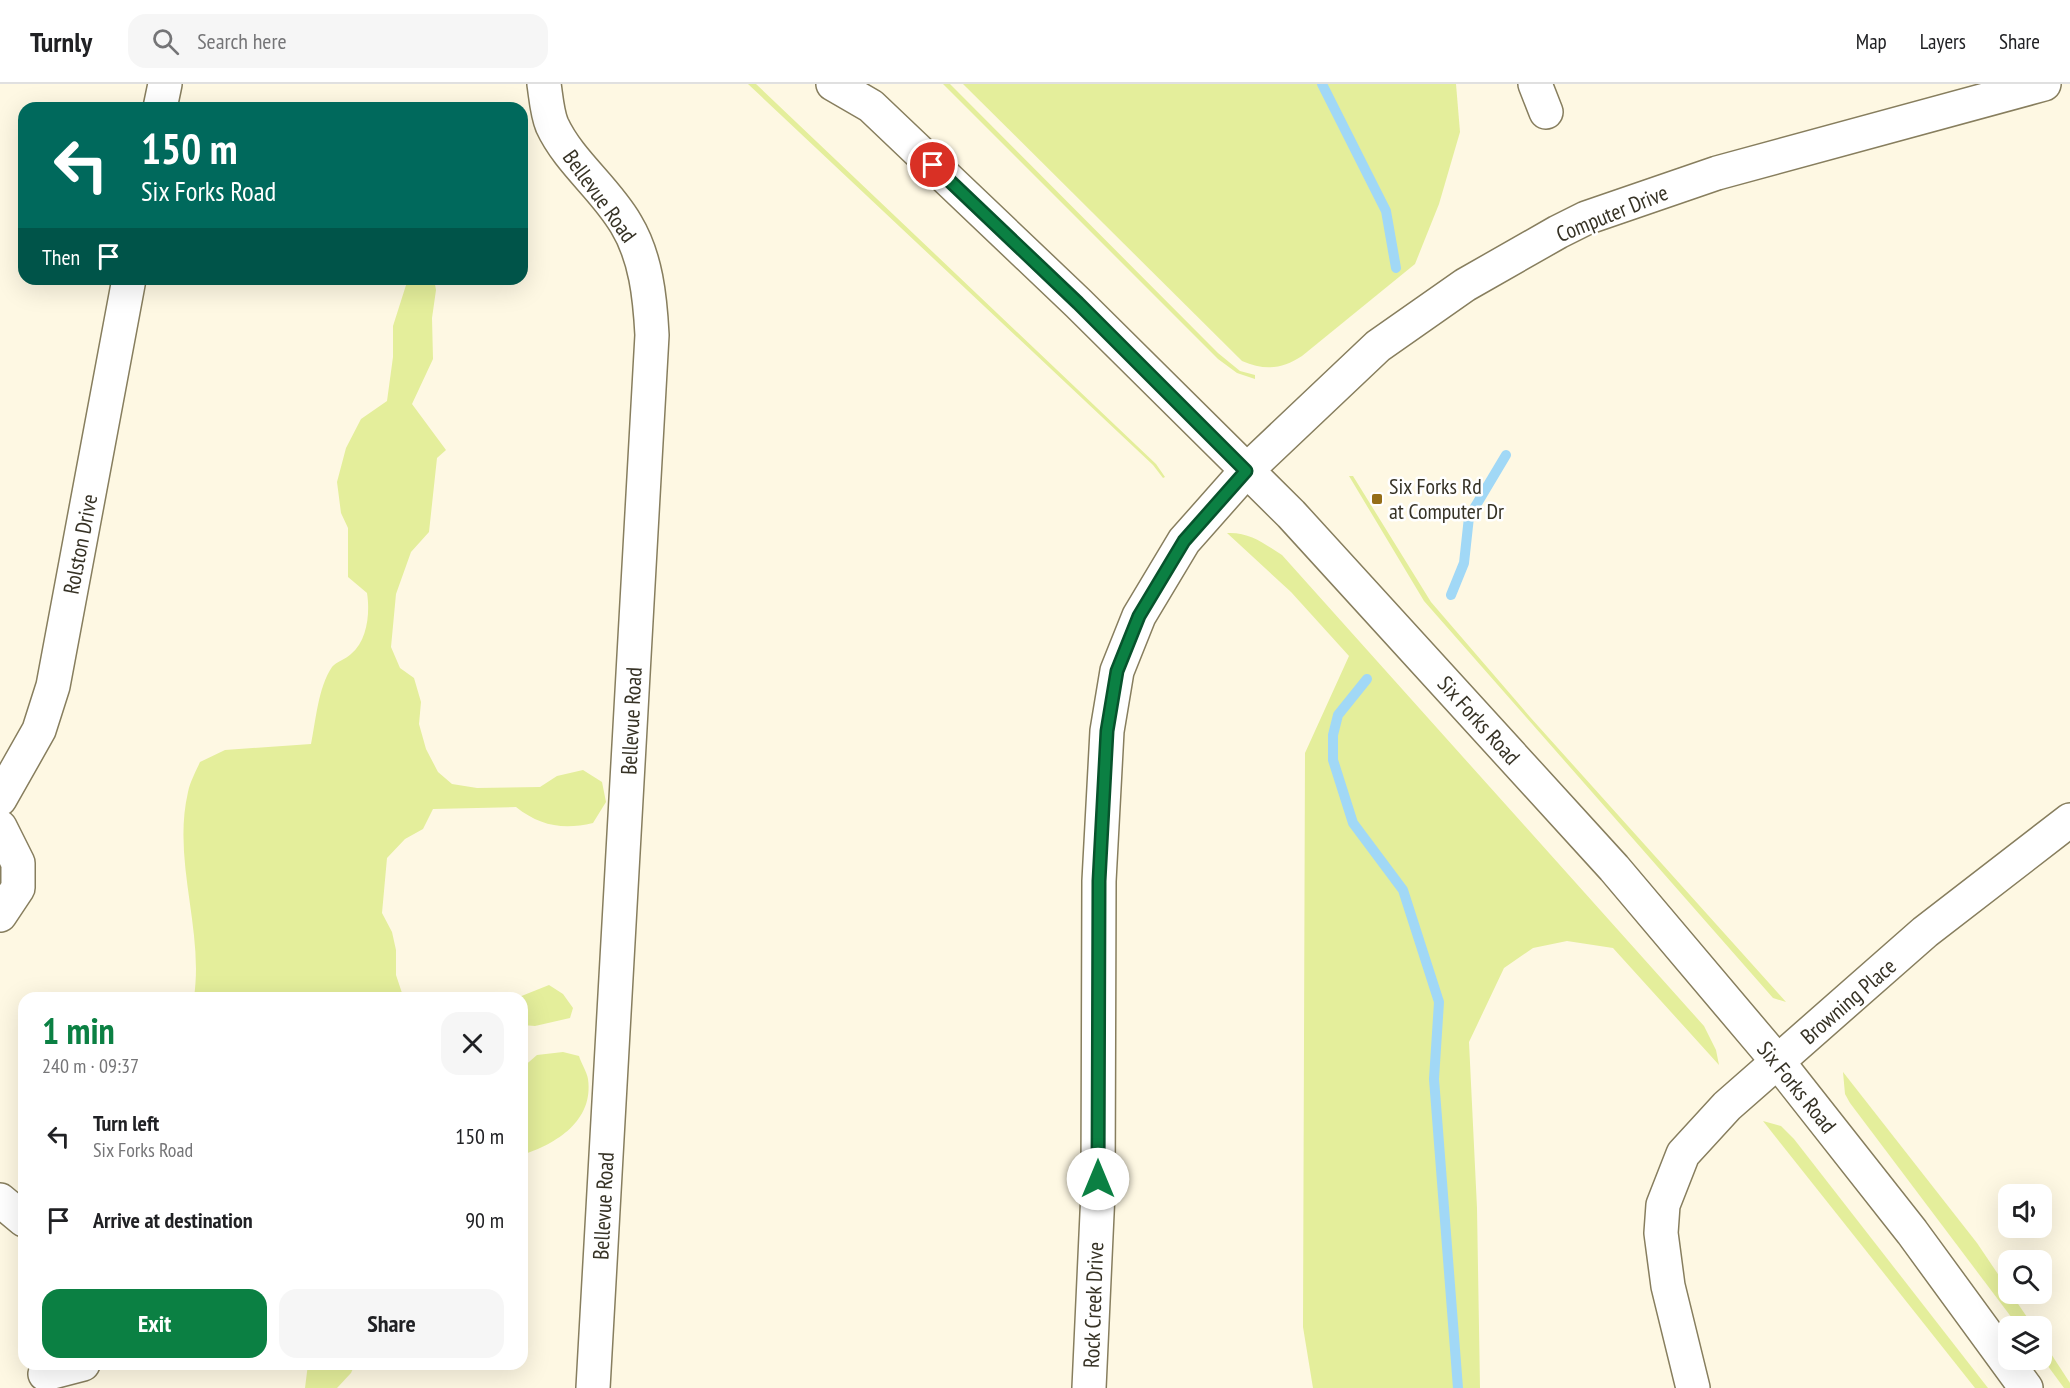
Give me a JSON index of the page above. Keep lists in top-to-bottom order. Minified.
{"streets":{"street":["Bellevue Road","Computer Drive","Rolston Drive","Six Forks Road","Browning Place","Rock Creek Drive"]},"crossings":[["Computer Drive","Six Forks Road"],["Computer Drive","Rock Creek Drive"],["Six Forks Road","Browning Place"],["Six Forks Road","Rock Creek Drive"]],"places":{"transit":["Six Forks Rd at Computer Dr"]},"page":{"header":"Turnly","search":"Search here","nav":["Map","Layers","Share"],"turn":["150 m","Six Forks Road"],"then":"Then","heading":["1 min","240 m · 09:37"],"list":[{"name":"Turn left","note":"Six Forks Road","value":"150 m"},{"name":"Arrive at destination","value":"90 m"}],"buttons":["Exit","Share"]}}
